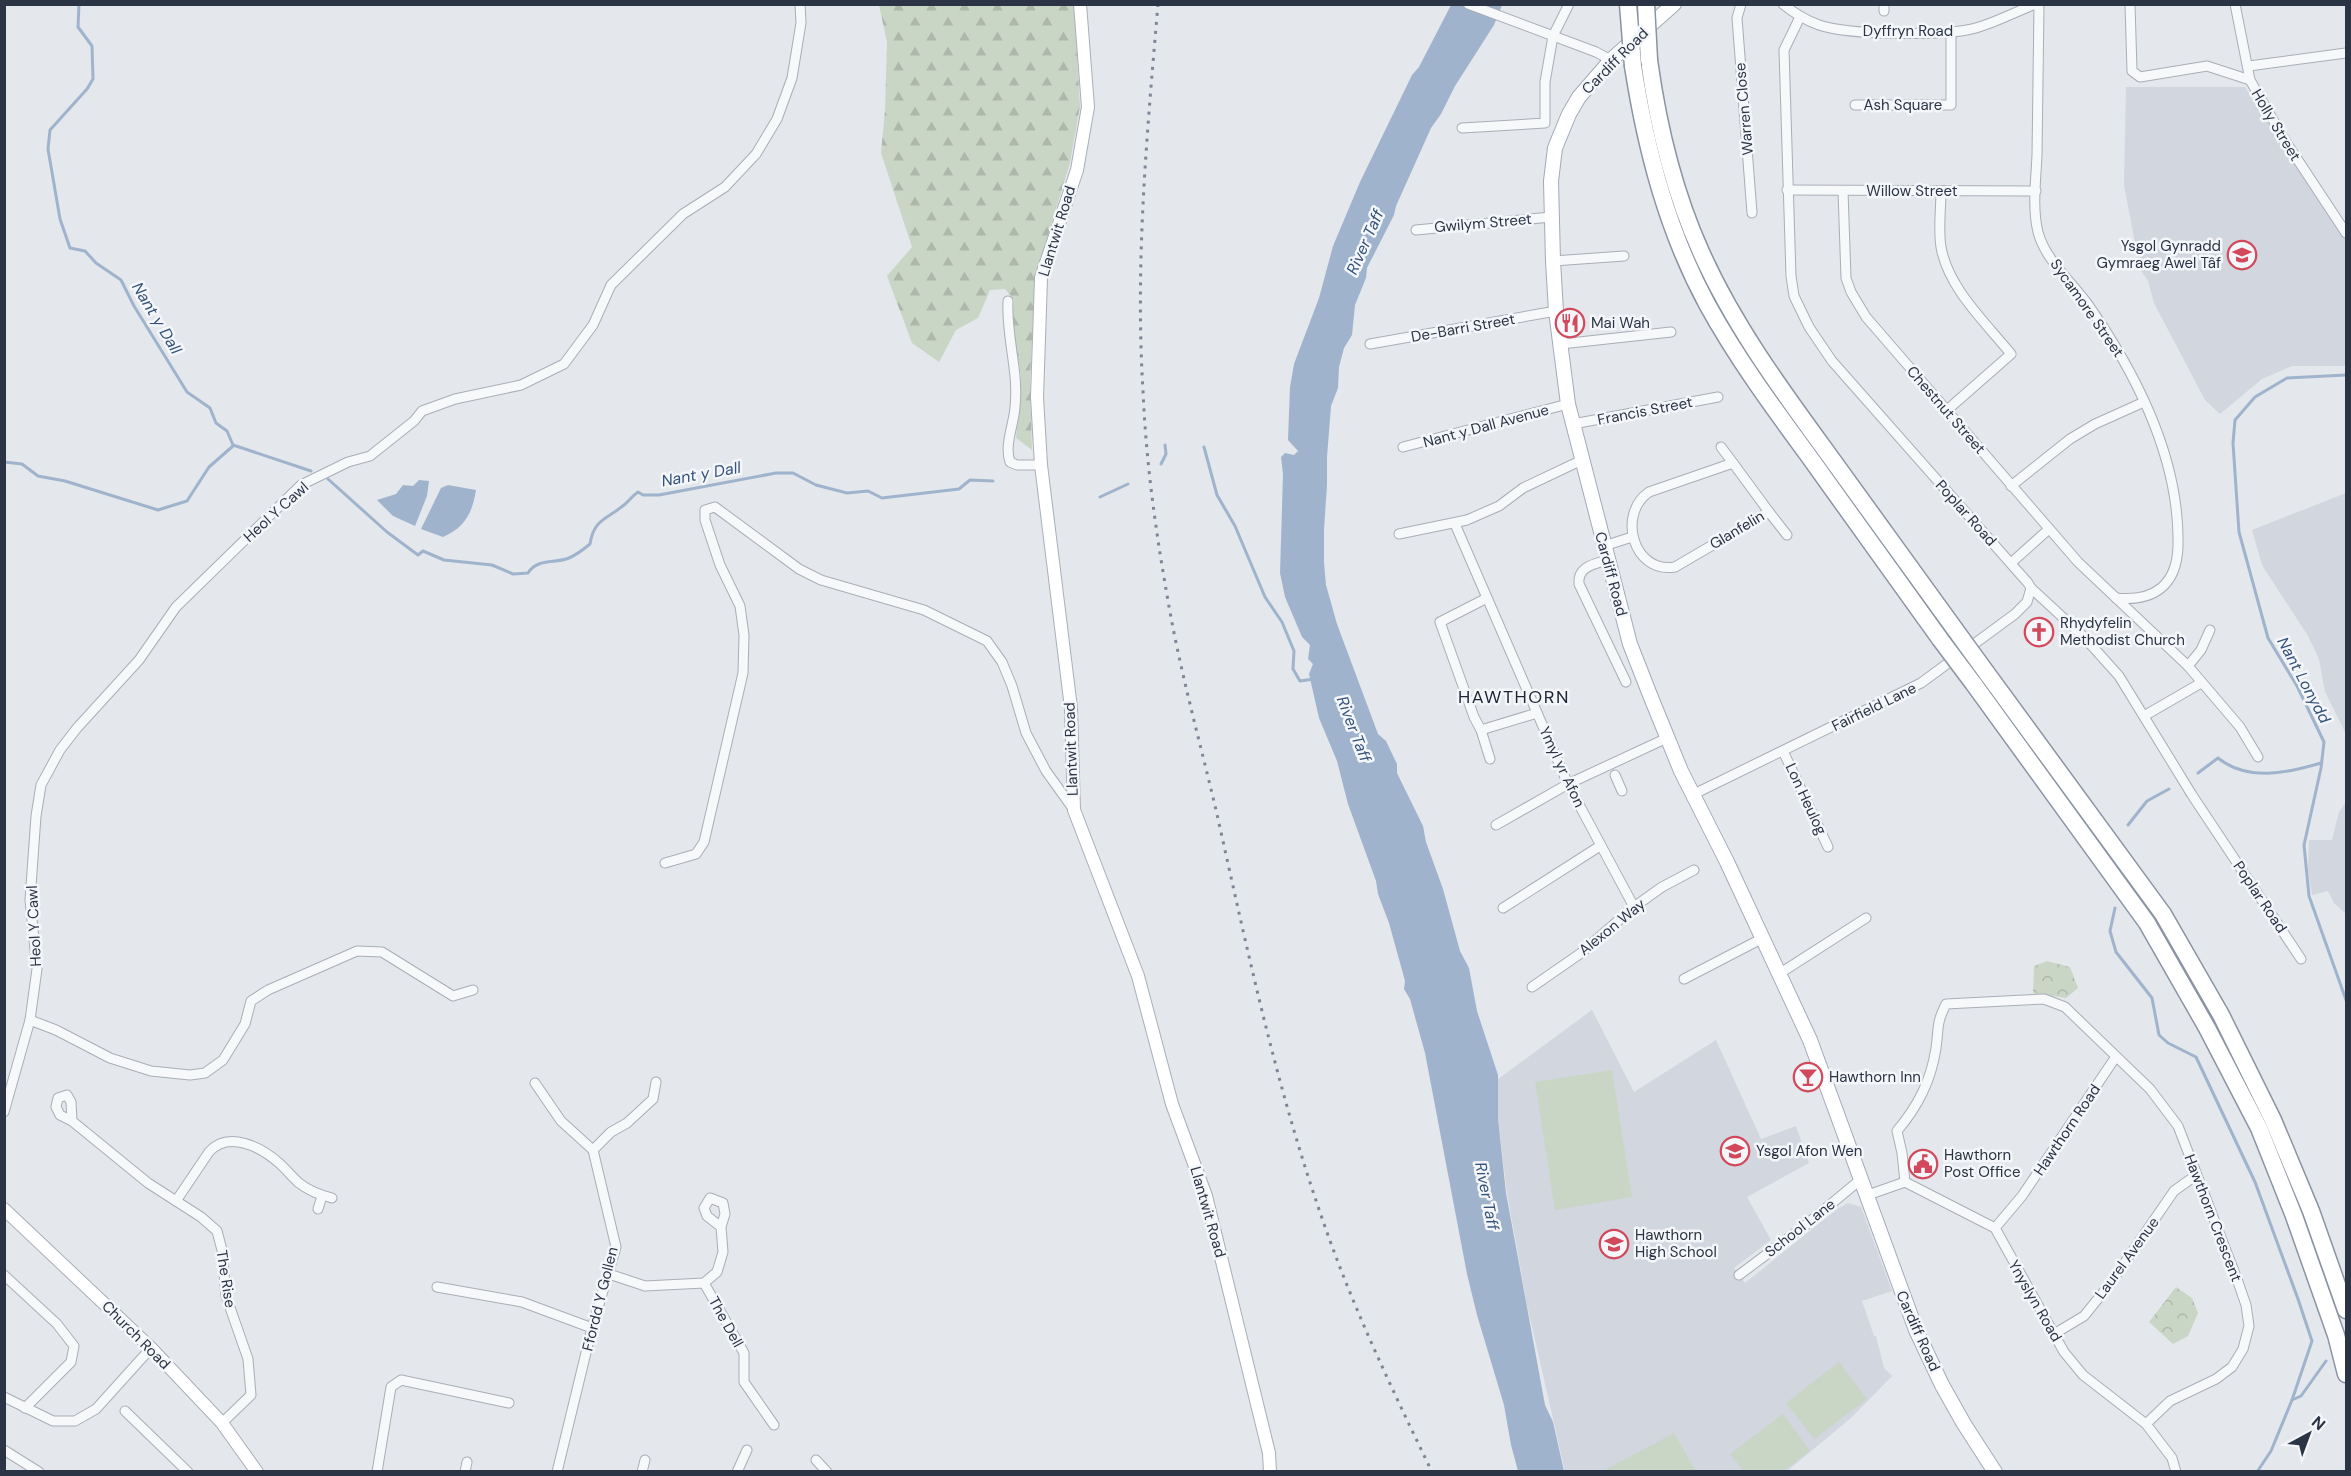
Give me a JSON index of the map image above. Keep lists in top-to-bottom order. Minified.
{"streets":{"main road":["Cardiff Road","Llantwit Road","Church Road"],"street":["Dyffryn Road","Ash Square","Warren Close","Holly Street","Willow Street","Gwilym Street","Sycamore Street","De-Barri Street","Chestnut Street","Francis Street","Nant y Dall Avenue","Heol Y Cawl","Poplar Road","Glanfelin","Fairfield Lane","Ymyl yr Afon","Lon Heulog","Alexon Way","Hawthorn Road","Hawthorn Crescent","School Lane","Laurel Avenue","The Rise","Ffordd Y Gollen","Ynyslyn Road","The Dell"]},"crossings":[["Dyffryn Road","Ash Square"],["Dyffryn Road","Sycamore Street"],["Dyffryn Road","Poplar Road"],["Cardiff Road","Gwilym Street"],["Cardiff Road","De-Barri Street"],["Cardiff Road","Francis Street"],["Cardiff Road","Nant y Dall Avenue"],["Cardiff Road","Fairfield Lane"],["Cardiff Road","School Lane"],["Willow Street","Sycamore Street"],["Willow Street","Chestnut Street"],["Willow Street","Poplar Road"],["Sycamore Street","Chestnut Street"],["Poplar Road","Fairfield Lane"],["Fairfield Lane","Lon Heulog"],["Ymyl yr Afon","Alexon Way"],["Hawthorn Road","Hawthorn Crescent"],["Hawthorn Road","Ynyslyn Road"],["Hawthorn Crescent","Laurel Avenue"],["Hawthorn Crescent","Ynyslyn Road"],["Laurel Avenue","Ynyslyn Road"],["The Rise","Church Road"],["Ffordd Y Gollen","The Dell"]],"districts":["HAWTHORN"],"water":["River Taff","Nant y Dall","Nant Lonydd"],"places":{"school or university":["Ysgol Gynradd Gymraeg Awel Tâf","Ysgol Afon Wen","Hawthorn High School"],"restaurant":["Mai Wah"],"church":["Rhydyfelin Methodist Church"],"bar":["Hawthorn Inn"],"public building":["Hawthorn Post Office"]},"north":"top right"}
